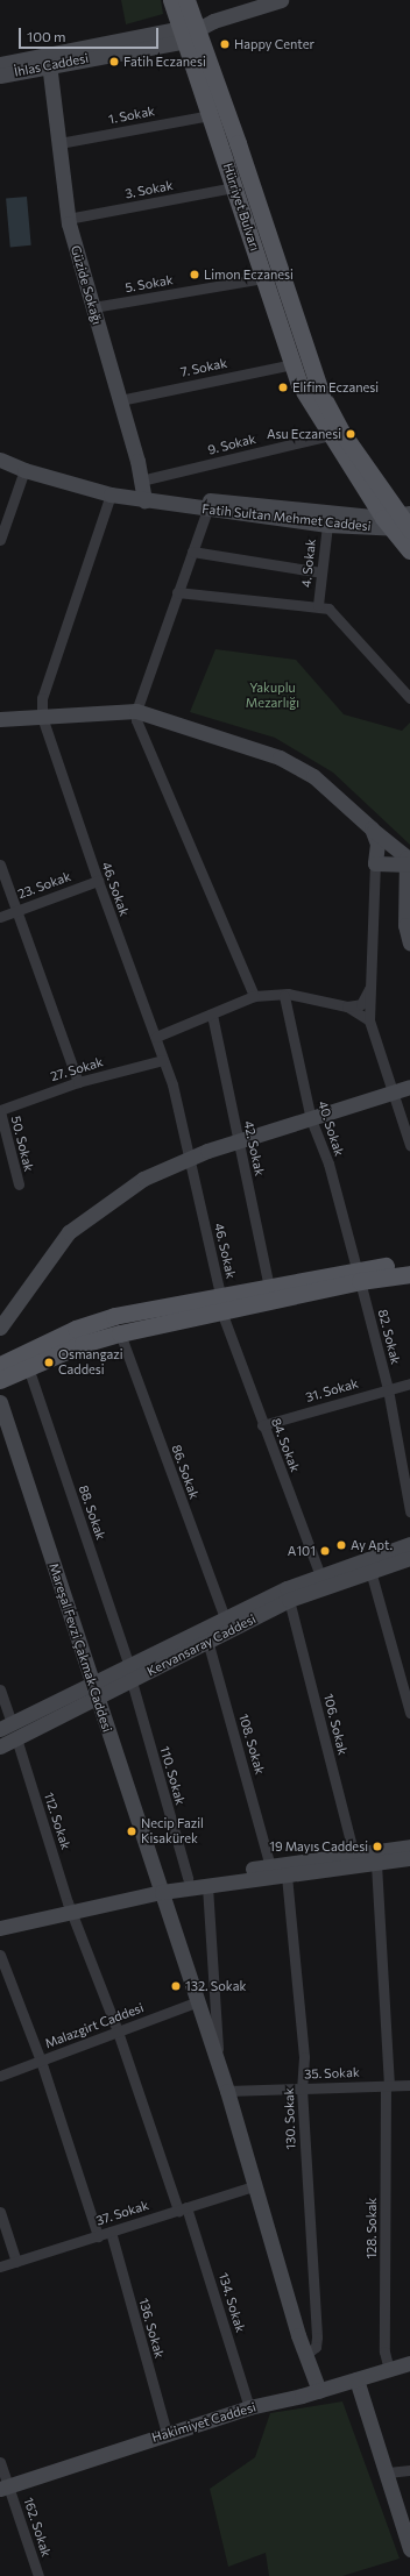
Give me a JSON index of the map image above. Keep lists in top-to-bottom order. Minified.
{"streets":{"main road":["Hürriyet Bulvarı"],"street":["İhlas Caddesi","1. Sokak","3. Sokak","5. Sokak","Güzide Sokağı","7. Sokak","9. Sokak","Fatih Sultan Mehmet Caddesi","4. Sokak","23. Sokak","46. Sokak","27. Sokak","40. Sokak","50. Sokak","42. Sokak","82. Sokak","31. Sokak","84. Sokak","86. Sokak","88. Sokak","Kervansaray Caddesi","Mareşal Fevzi Çakmak Caddesi","106. Sokak","108. Sokak","110. Sokak","112. Sokak","Malazgirt Caddesi","35. Sokak","130. Sokak","37. Sokak","128. Sokak","134. Sokak","136. Sokak","Hakimiyet Caddesi","162. Sokak"]},"crossings":[["İhlas Caddesi","Hürriyet Bulvarı"],["İhlas Caddesi","Güzide Sokağı"],["1. Sokak","Hürriyet Bulvarı"],["1. Sokak","Güzide Sokağı"],["3. Sokak","Hürriyet Bulvarı"],["3. Sokak","Güzide Sokağı"],["Hürriyet Bulvarı","5. Sokak"],["Hürriyet Bulvarı","7. Sokak"],["Hürriyet Bulvarı","9. Sokak"],["Hürriyet Bulvarı","Fatih Sultan Mehmet Caddesi"],["5. Sokak","Güzide Sokağı"],["Güzide Sokağı","7. Sokak"],["Güzide Sokağı","9. Sokak"],["Güzide Sokağı","Fatih Sultan Mehmet Caddesi"],["Fatih Sultan Mehmet Caddesi","4. Sokak"],["Fatih Sultan Mehmet Caddesi","46. Sokak"],["23. Sokak","46. Sokak"],["46. Sokak","27. Sokak"],["46. Sokak","84. Sokak"],["27. Sokak","50. Sokak"],["40. Sokak","82. Sokak"],["82. Sokak","31. Sokak"],["31. Sokak","84. Sokak"],["84. Sokak","Kervansaray Caddesi"],["86. Sokak","Kervansaray Caddesi"],["88. Sokak","Kervansaray Caddesi"],["88. Sokak","110. Sokak"],["Kervansaray Caddesi","Mareşal Fevzi Çakmak Caddesi"],["Kervansaray Caddesi","106. Sokak"],["Kervansaray Caddesi","108. Sokak"],["Kervansaray Caddesi","110. Sokak"],["Kervansaray Caddesi","112. Sokak"],["Mareşal Fevzi Çakmak Caddesi","Malazgirt Caddesi"],["Mareşal Fevzi Çakmak Caddesi","35. Sokak"],["Mareşal Fevzi Çakmak Caddesi","130. Sokak"],["Mareşal Fevzi Çakmak Caddesi","37. Sokak"],["Mareşal Fevzi Çakmak Caddesi","Hakimiyet Caddesi"],["108. Sokak","130. Sokak"],["112. Sokak","Malazgirt Caddesi"],["112. Sokak","134. Sokak"],["Malazgirt Caddesi","134. Sokak"],["35. Sokak","130. Sokak"],["35. Sokak","128. Sokak"],["37. Sokak","134. Sokak"],["37. Sokak","136. Sokak"],["128. Sokak","Hakimiyet Caddesi"],["134. Sokak","Hakimiyet Caddesi"],["136. Sokak","Hakimiyet Caddesi"],["Hakimiyet Caddesi","162. Sokak"]],"parks":["Yakuplu Mezarlığı"],"places":["Happy Center","Fatih Eczanesi","Limon Eczanesi","Elifim Eczanesi","Asu Eczanesi","Osmangazi Caddesi","Ay Apt.","A101","Necip Fazil Kisakürek","19 Mayıs Caddesi","132. Sokak"],"scale_bar":"100 m"}
